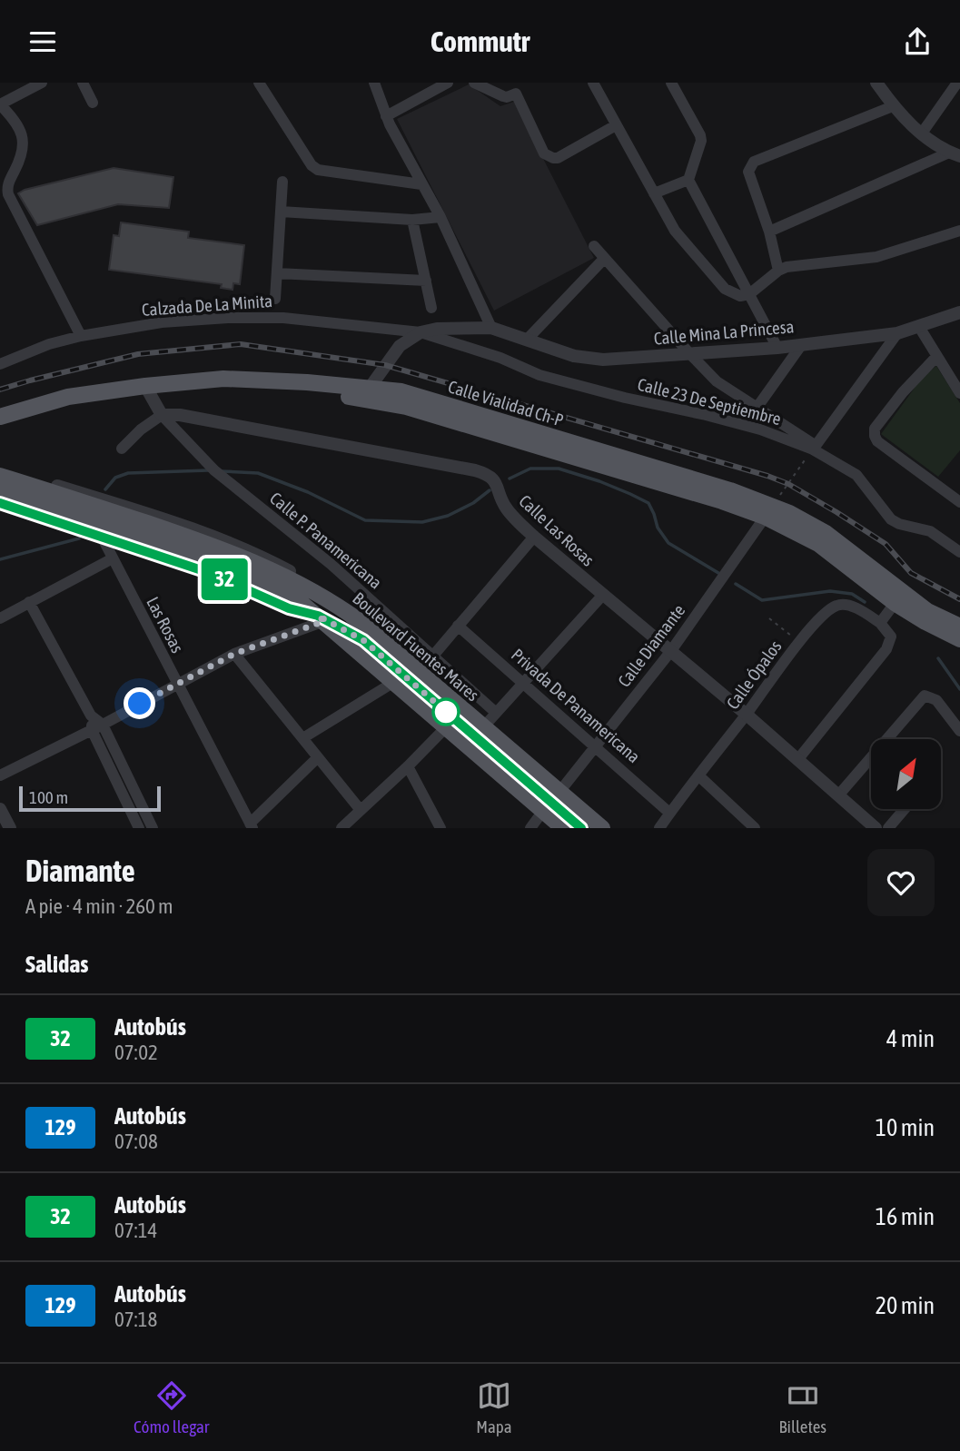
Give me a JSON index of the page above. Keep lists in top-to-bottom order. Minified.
{"streets":{"main road":["Calle Vialidad Ch-P","Boulevard Fuentes Mares"],"street":["Calzada De La Minita","Calle Mina La Princesa","Calle 23 De Septiembre","Calle Las Rosas","Calle P. Panamericana","Las Rosas","Calle Diamante","Calle Ópalos","Privada De Panamericana"]},"crossings":[["Calzada De La Minita","Calle Mina La Princesa"],["Calzada De La Minita","Calle 23 De Septiembre"],["Calle Vialidad Ch-P","Calle P. Panamericana"],["Calle Vialidad Ch-P","Calle Diamante"],["Calle Las Rosas","Calle P. Panamericana"],["Calle Las Rosas","Calle Diamante"],["Calle Las Rosas","Calle Ópalos"],["Calle Diamante","Boulevard Fuentes Mares"],["Calle Diamante","Privada De Panamericana"],["Calle Ópalos","Privada De Panamericana"]],"lines":["bus line 32"],"scale_bar":"100 m","north":"top right","page":{"header":"Commutr","on_map":"32","scale":"100 m","heading":[["Diamante","A pie · 4 min · 260 m"],"Salidas"],"list":[{"mark":"32","name":"Autobús","note":"07:02","value":"4 min"},{"mark":"129","name":"Autobús","note":"07:08","value":"10 min"},{"mark":"32","name":"Autobús","note":"07:14","value":"16 min"},{"mark":"129","name":"Autobús","note":"07:18","value":"20 min"}],"tabs":["Cómo llegar","Mapa","Billetes"]}}
